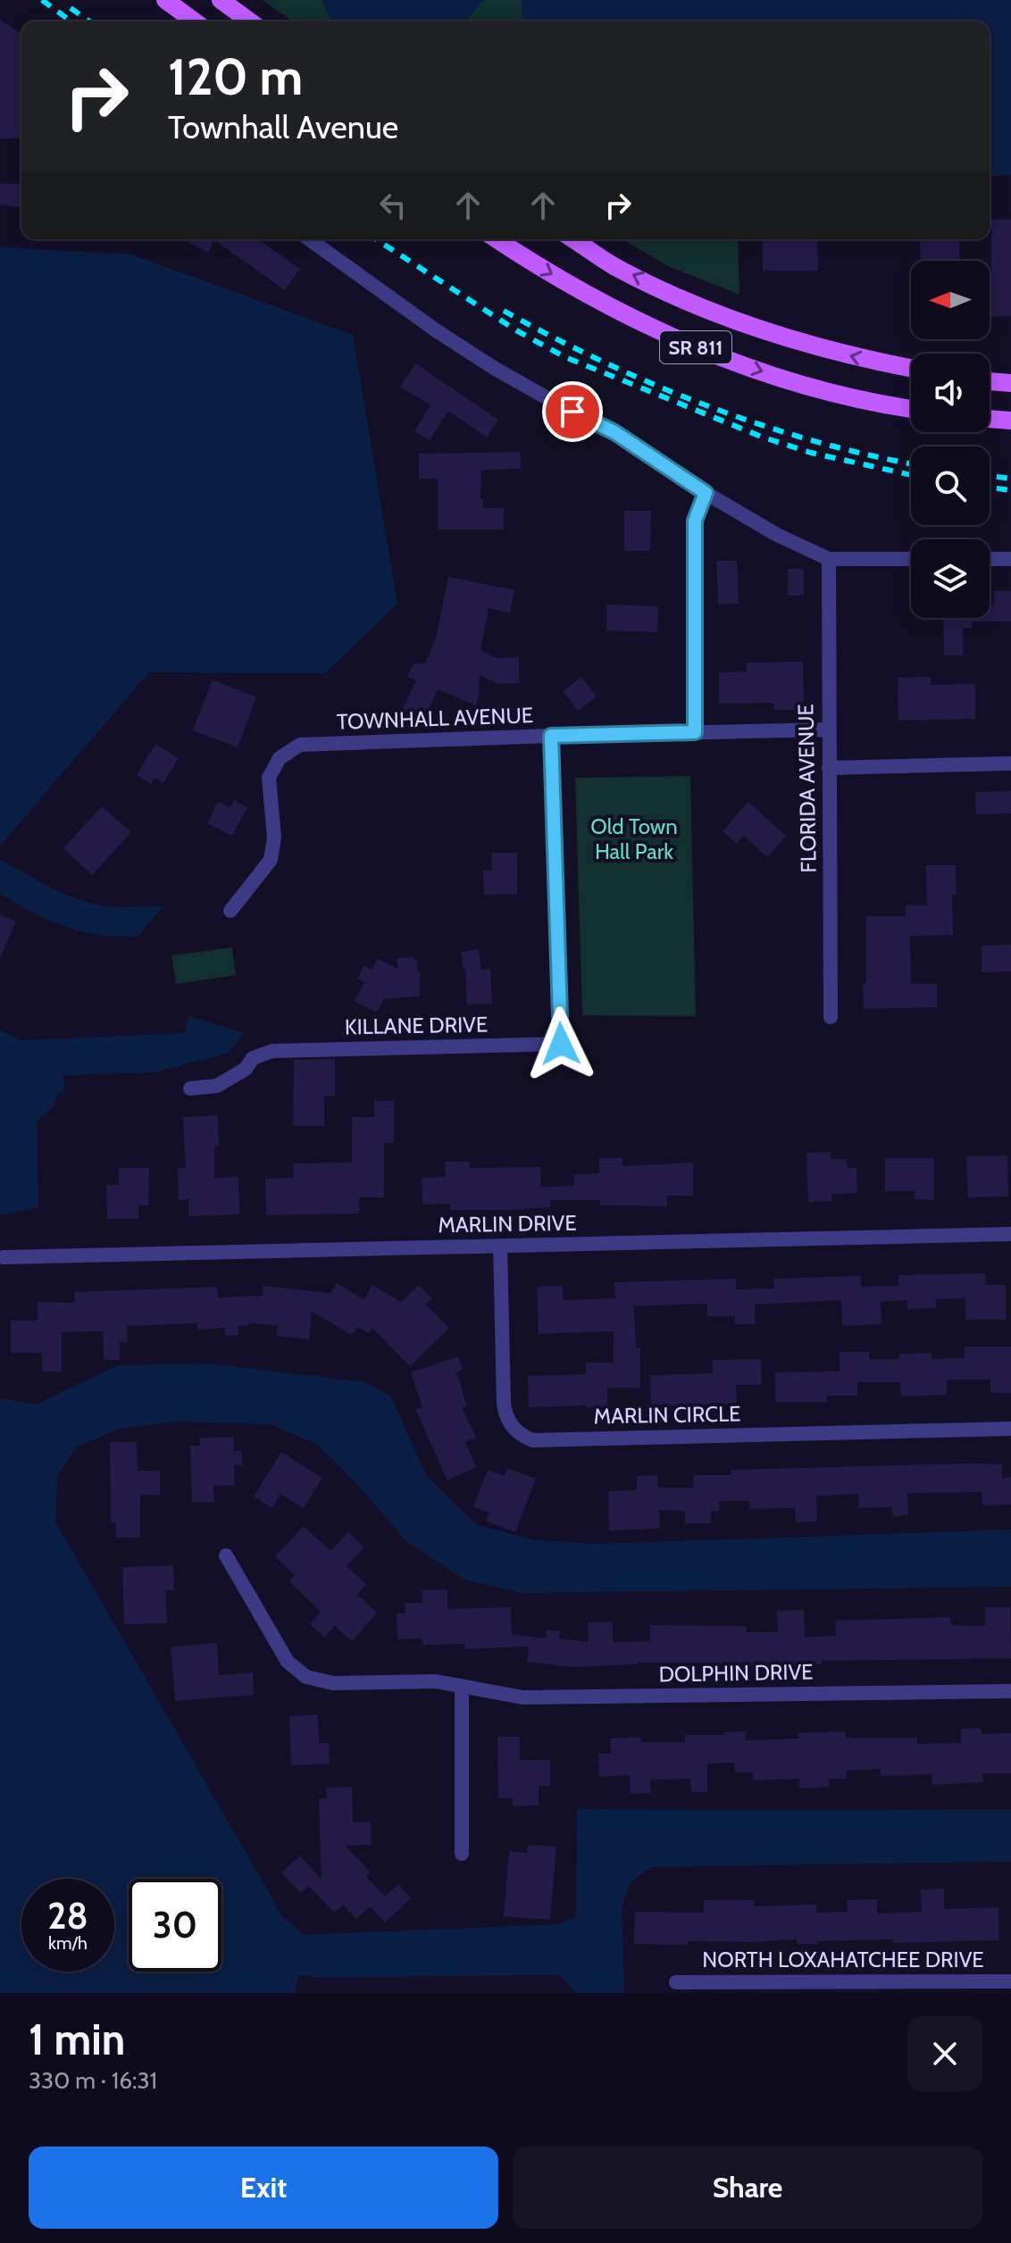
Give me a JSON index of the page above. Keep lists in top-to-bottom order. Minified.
{"streets":{"main road":["SR 811"],"street":["TOWNHALL AVENUE","FLORIDA AVENUE","KILLANE DRIVE","MARLIN DRIVE","MARLIN CIRCLE","DOLPHIN DRIVE","NORTH LOXAHATCHEE DRIVE"]},"crossings":[["TOWNHALL AVENUE","FLORIDA AVENUE"],["TOWNHALL AVENUE","KILLANE DRIVE"],["MARLIN DRIVE","MARLIN CIRCLE"]],"parks":["Old Town Hall Park"],"north":"left","page":{"turn":["120 m","Townhall Avenue"],"speed":"28 km/h","limit":"30","heading":["1 min","330 m · 16:31"],"buttons":["Exit","Share"]}}
